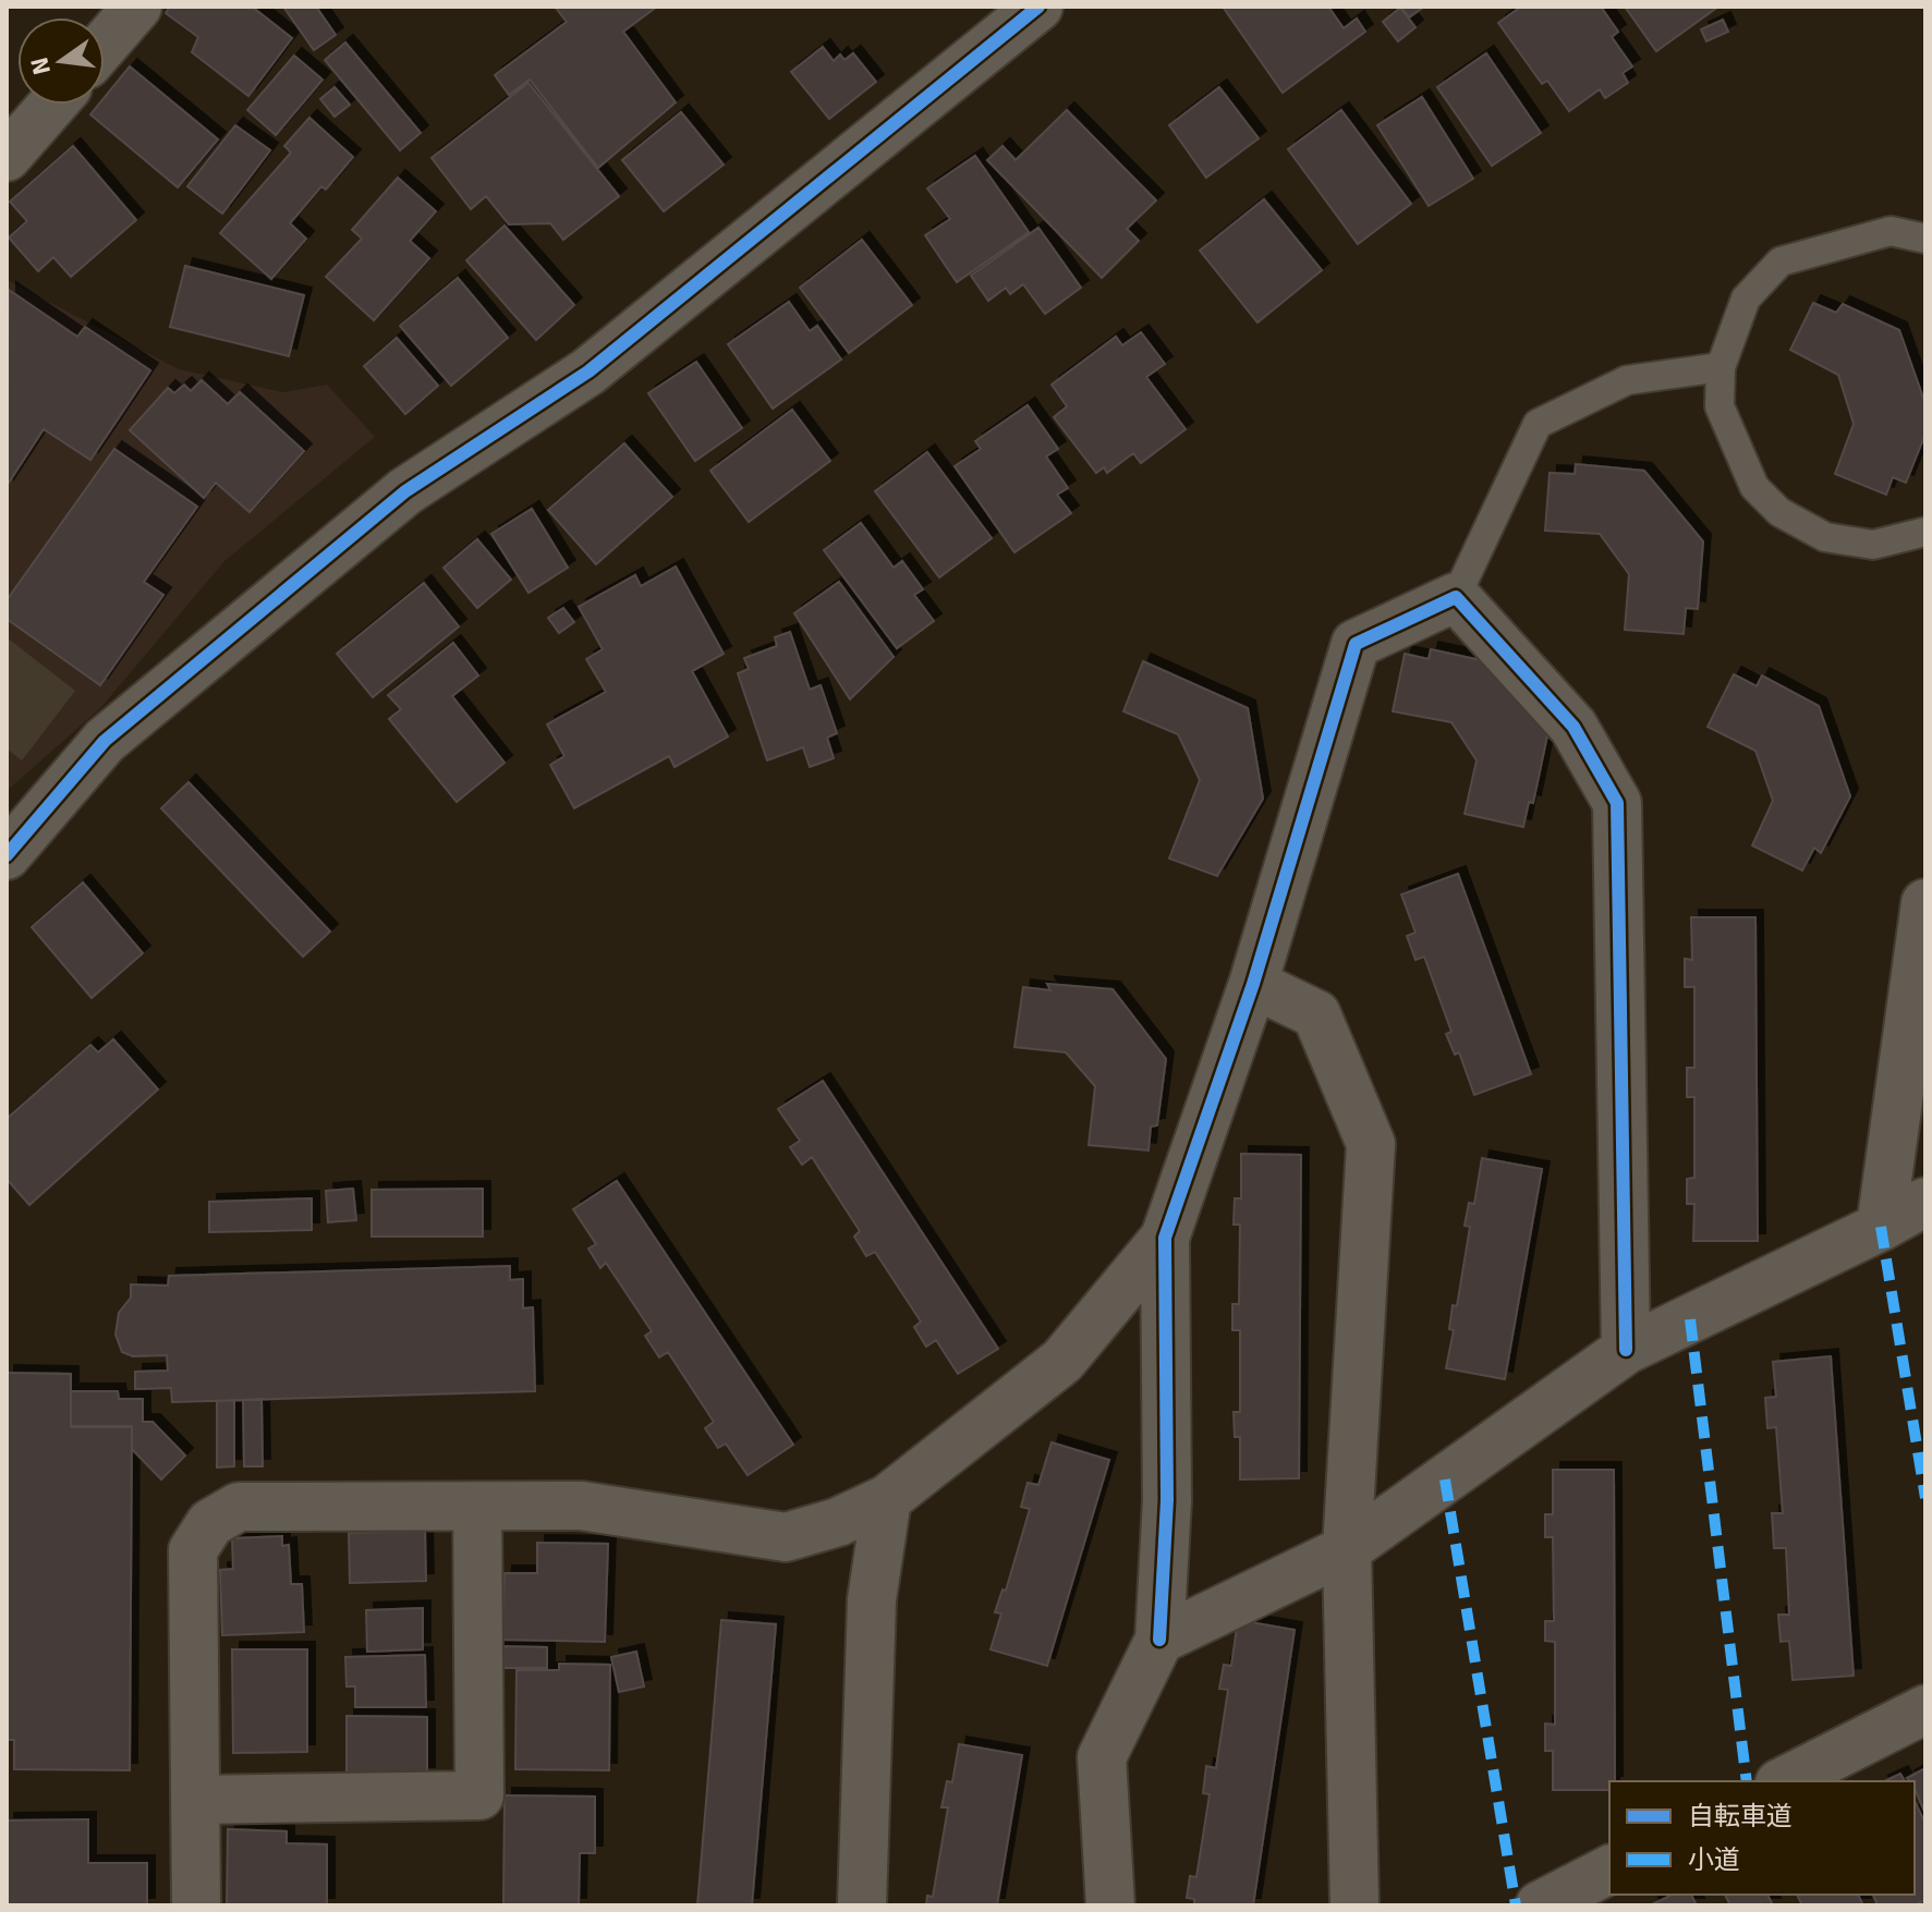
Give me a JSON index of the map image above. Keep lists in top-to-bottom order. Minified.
{"legend":["自転車道","小道"],"north":"left"}
